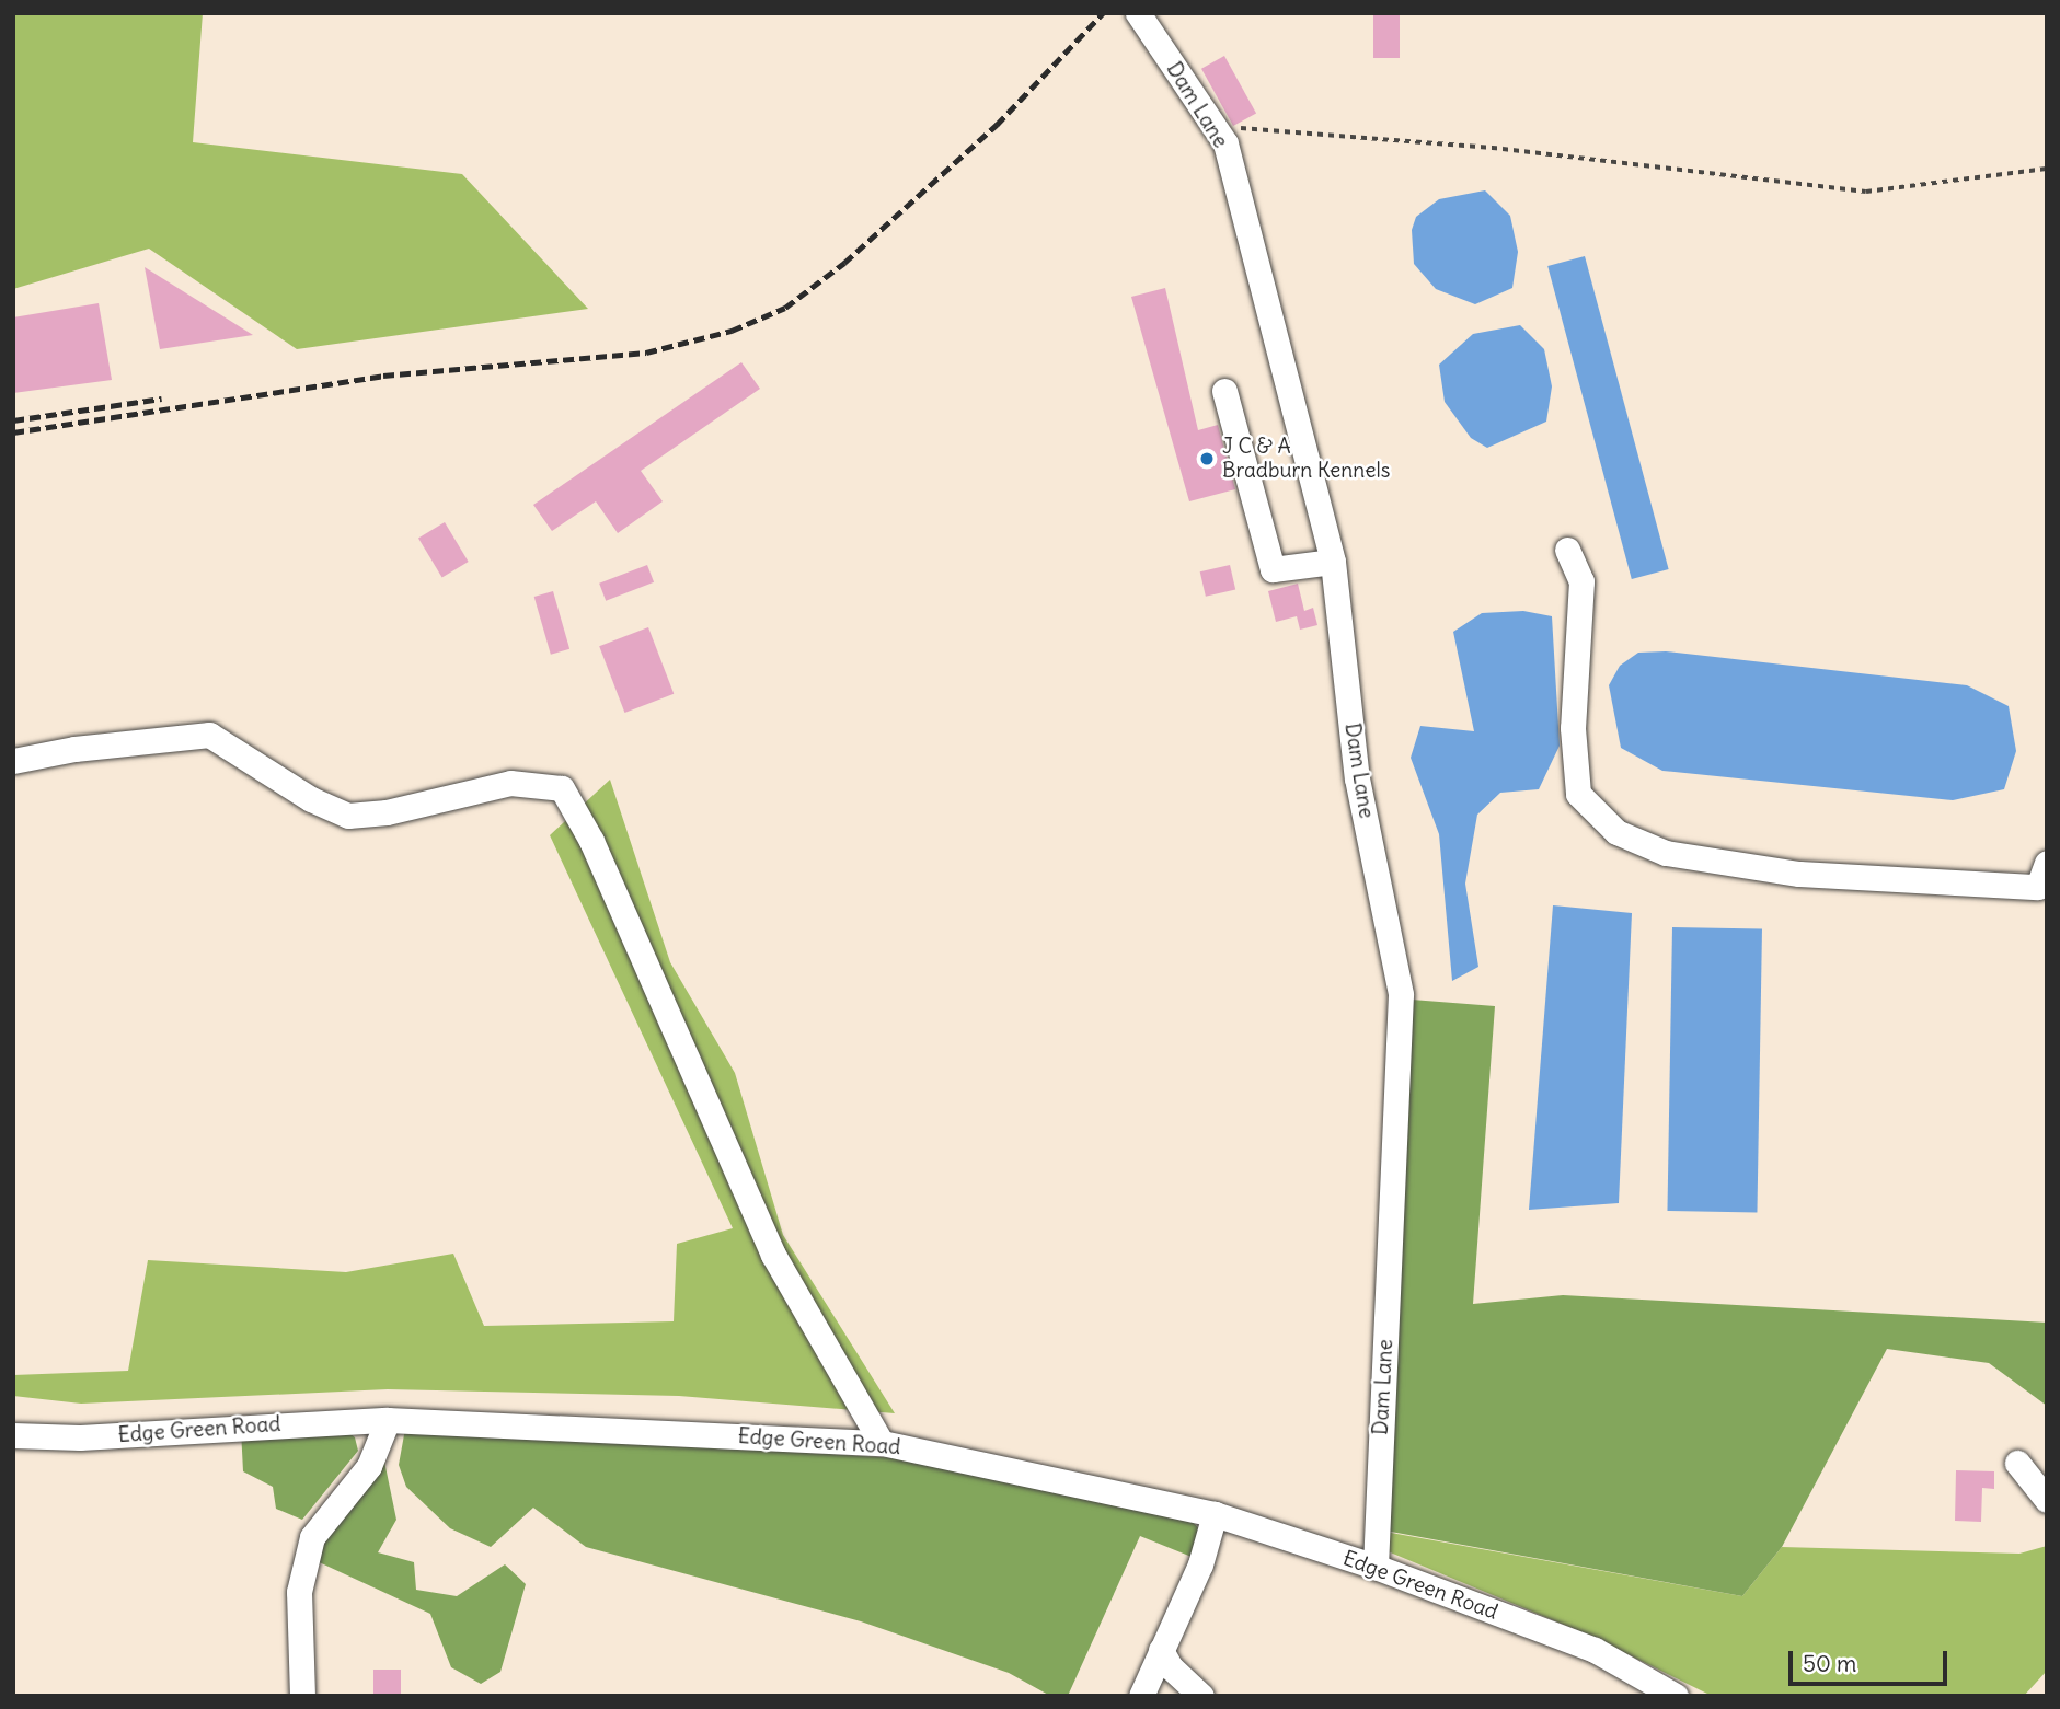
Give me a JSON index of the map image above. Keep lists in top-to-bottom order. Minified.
{"streets":{"street":["Dam Lane","Edge Green Road"]},"crossings":[["Dam Lane","Edge Green Road"]],"places":["J C & A Bradburn Kennels"],"scale_bar":"50 m"}
